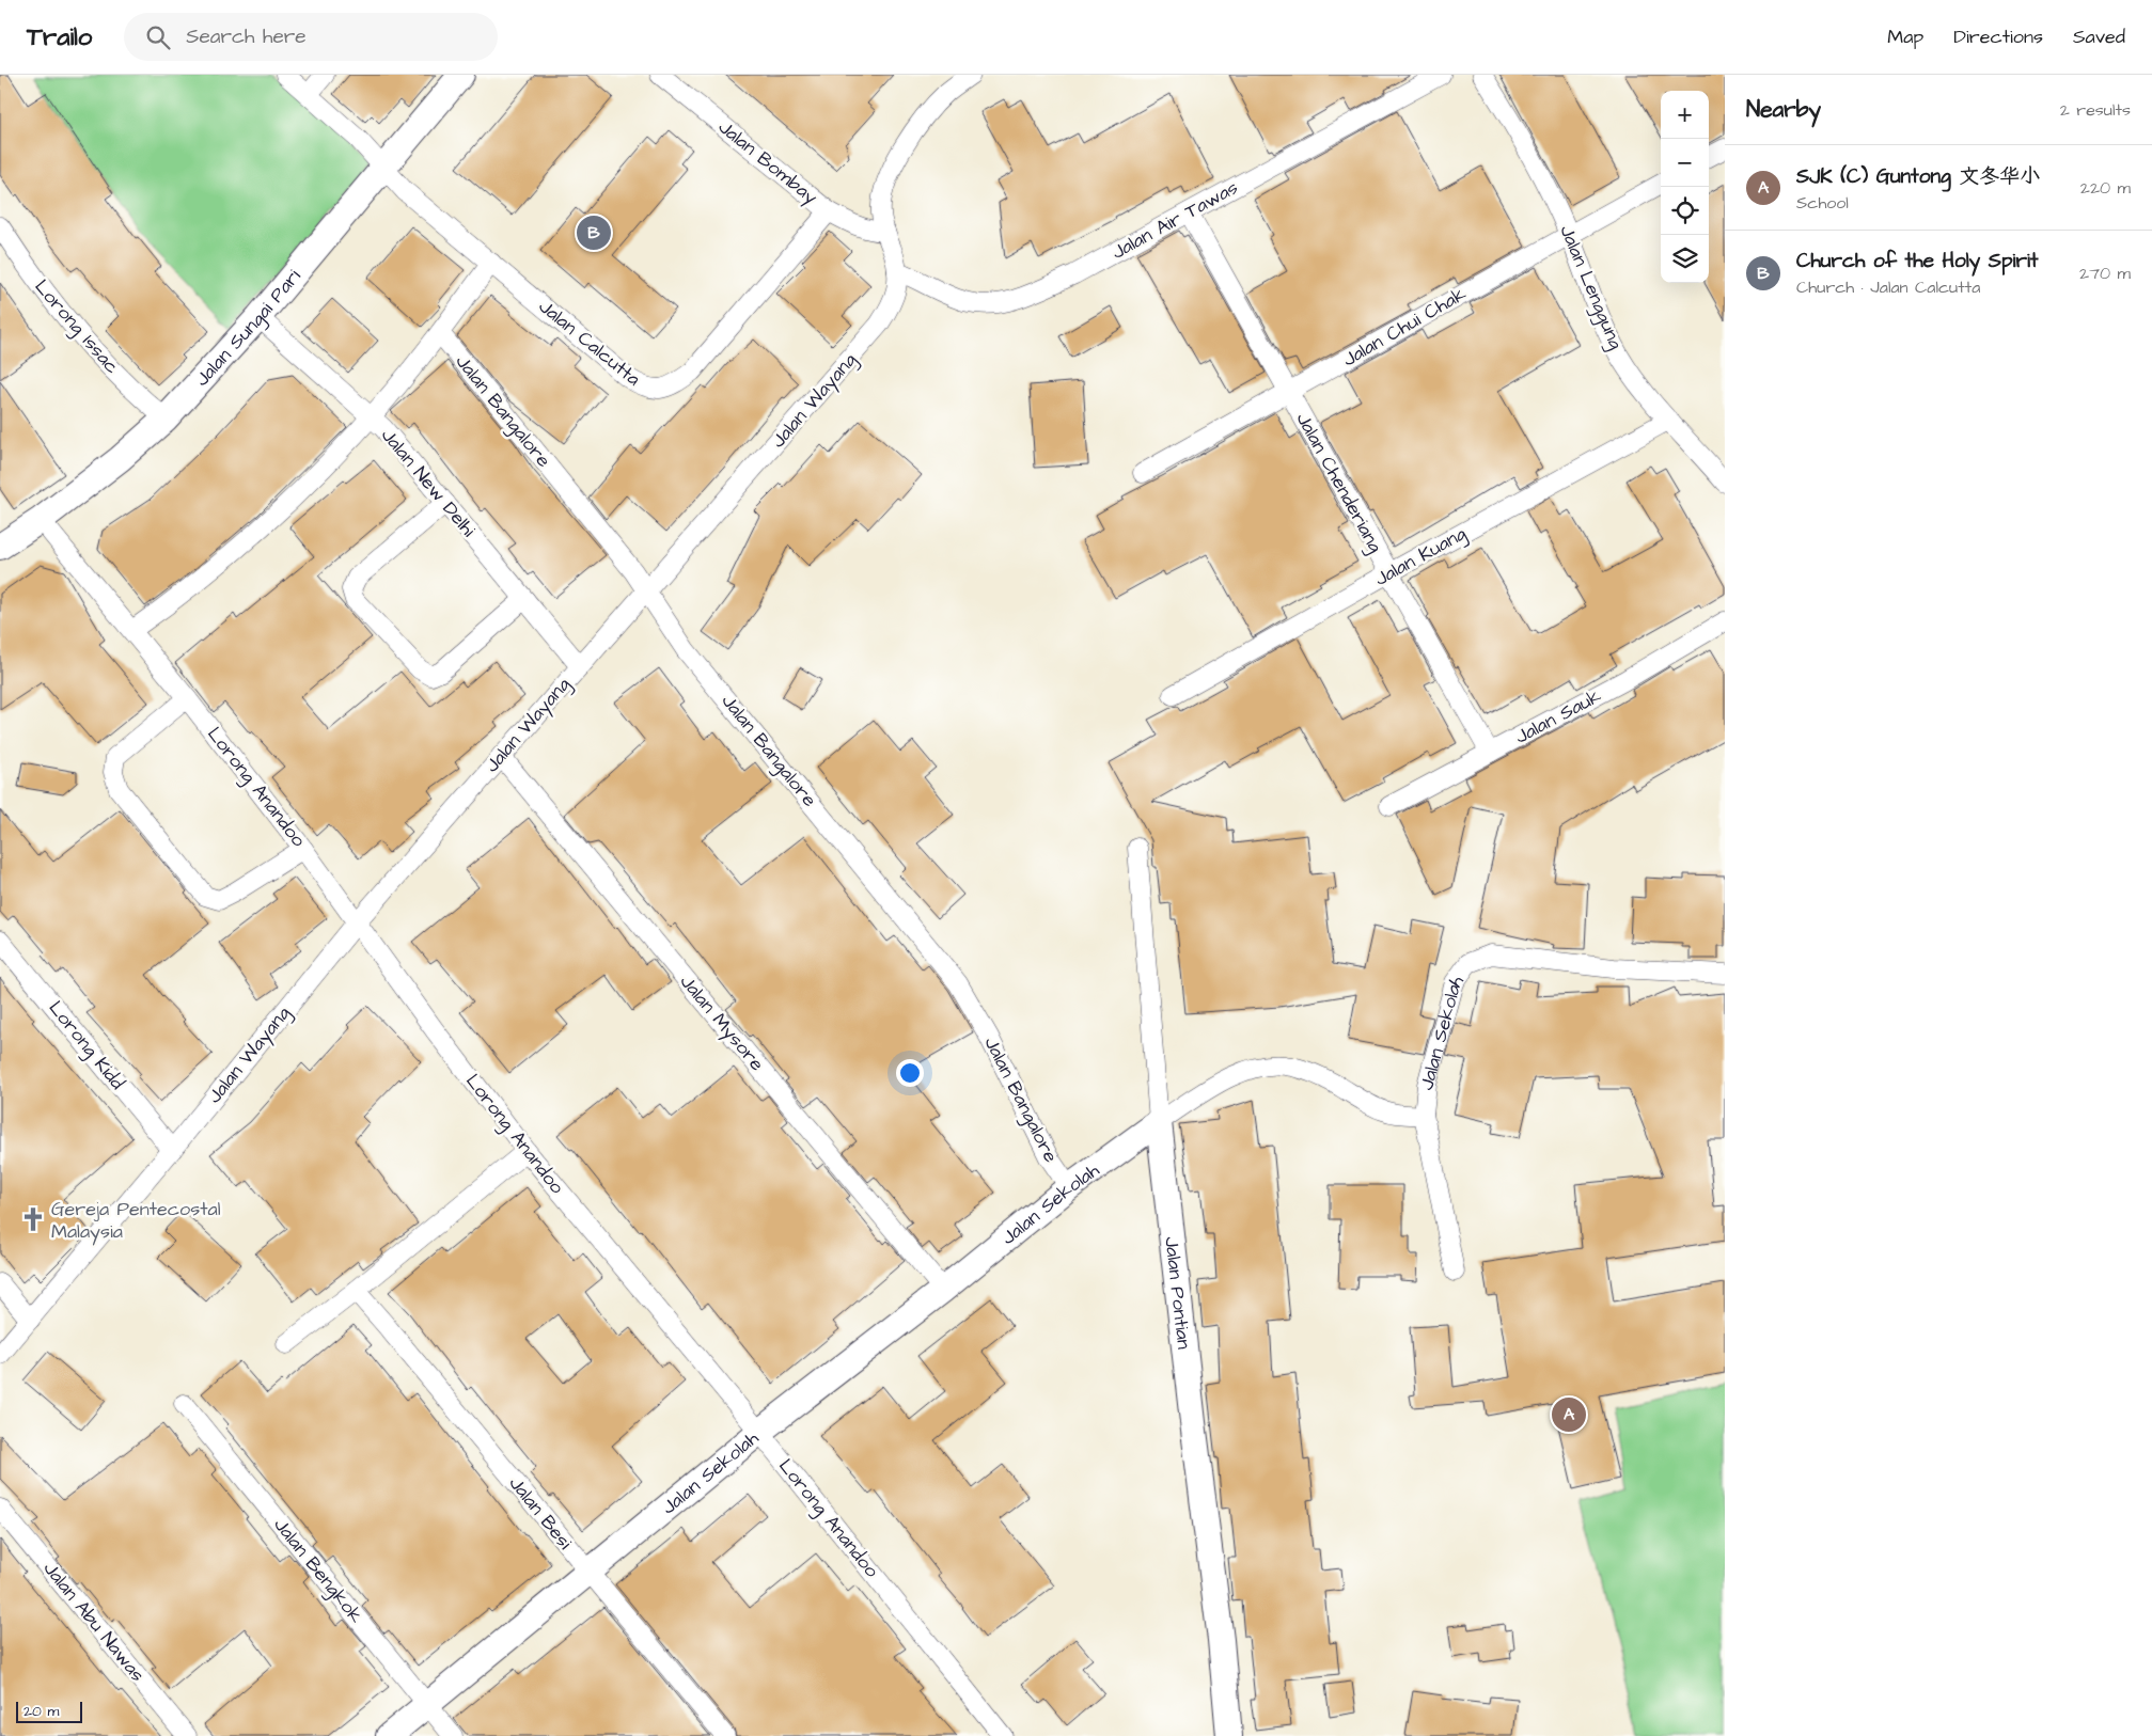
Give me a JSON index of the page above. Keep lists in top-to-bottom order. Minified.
{"streets":{"street":["Jalan Bombay","Jalan Air Tawas","Jalan Lenggung","Lorong Issac","Jalan Chui Chak","Jalan Sungai Pari","Jalan Calcutta","Jalan Wayang","Jalan Bangalore","Jalan New Delhi","Jalan Chenderiang","Jalan Kuang","Jalan Sauk","Lorong Anandoo","Jalan Mysore","Jalan Sekolah","Lorong Kidd","Jalan Pontian","Jalan Besi","Jalan Bengkok","Jalan Abu Nawas"]},"crossings":[["Jalan Bombay","Jalan Calcutta"],["Jalan Bombay","Jalan Wayang"],["Jalan Air Tawas","Jalan Wayang"],["Jalan Air Tawas","Jalan Chenderiang"],["Jalan Lenggung","Jalan Chui Chak"],["Jalan Lenggung","Jalan Kuang"],["Lorong Issac","Jalan Sungai Pari"],["Jalan Chui Chak","Jalan Chenderiang"],["Jalan Sungai Pari","Jalan Calcutta"],["Jalan Sungai Pari","Jalan New Delhi"],["Jalan Sungai Pari","Lorong Anandoo"],["Jalan Wayang","Jalan Bangalore"],["Jalan Wayang","Jalan New Delhi"],["Jalan Wayang","Lorong Anandoo"],["Jalan Wayang","Jalan Mysore"],["Jalan Wayang","Lorong Kidd"],["Jalan Bangalore","Jalan Sekolah"],["Jalan Chenderiang","Jalan Kuang"],["Jalan Chenderiang","Jalan Sauk"],["Lorong Anandoo","Jalan Sekolah"],["Jalan Mysore","Jalan Sekolah"],["Jalan Sekolah","Jalan Pontian"],["Jalan Sekolah","Jalan Besi"],["Jalan Sekolah","Jalan Bengkok"]],"places":{"church":["Gereja Pentecostal Malaysia"]},"scale_bar":"20 m","page":{"header":"Trailo","search":"Search here","nav":["Map","Directions","Saved"],"heading":["Nearby","2 results"],"map_buttons":["+","−"],"list":[{"mark":"A","name":"SJK (C) Guntong 文冬华小","note":"School","value":"220 m"},{"mark":"B","name":"Church of the Holy Spirit","note":"Church · Jalan Calcutta","value":"270 m"}],"pins":["B","A"],"scale":"20 m"}}
